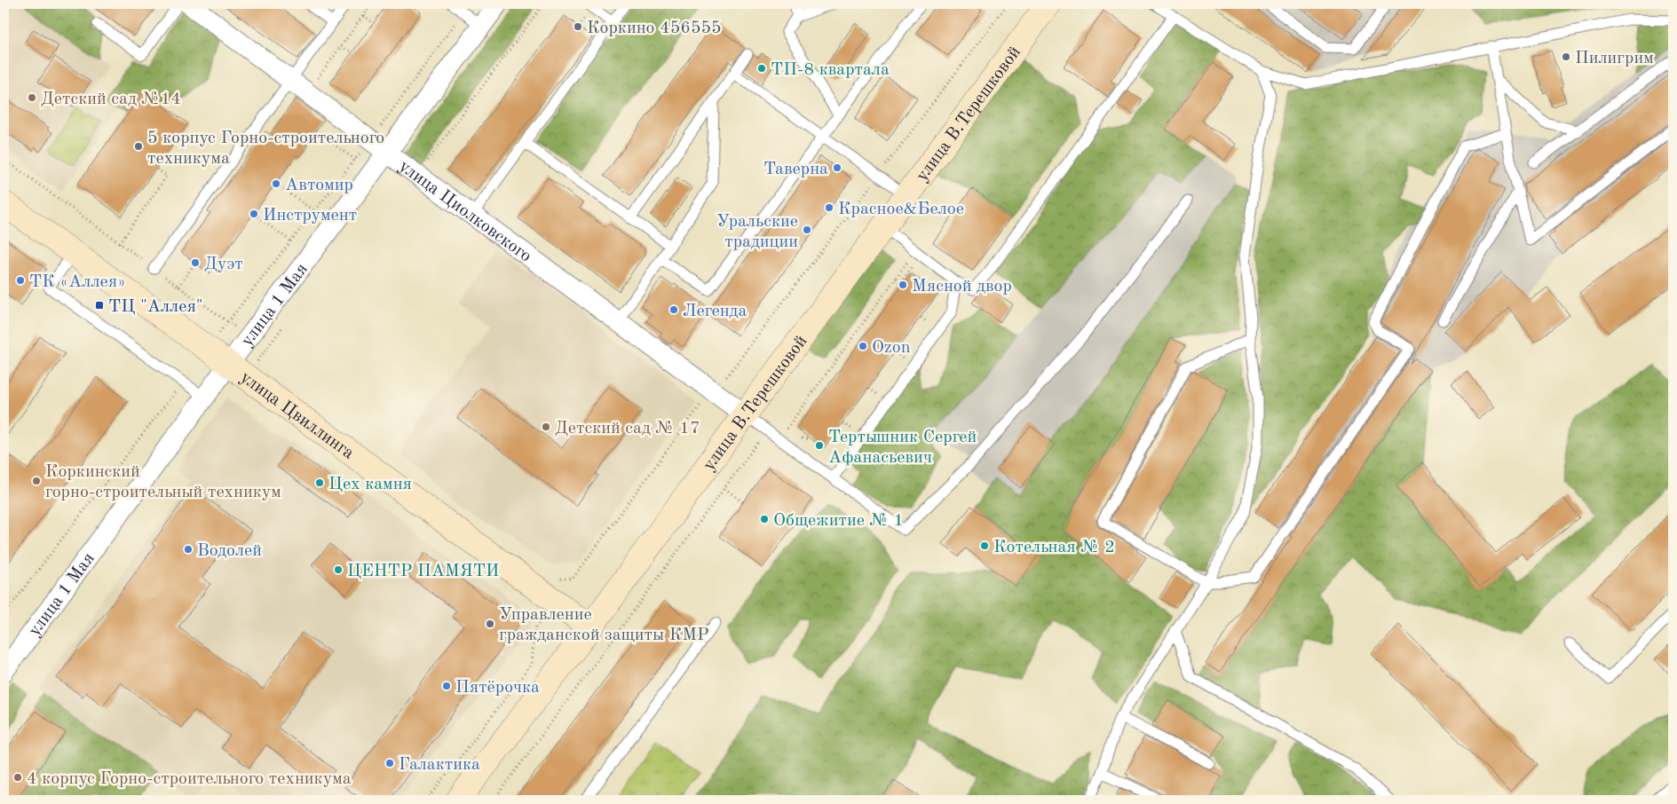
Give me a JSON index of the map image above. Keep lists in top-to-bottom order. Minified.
{"streets":{"main road":["улица В.Терешковой","улица Цвиллинга"],"street":["улица Циолковского","улица 1 Мая"]},"crossings":[["улица В.Терешковой","улица Циолковского"],["улица В.Терешковой","улица Цвиллинга"],["улица Циолковского","улица 1 Мая"],["улица 1 Мая","улица Цвиллинга"]],"places":{"other":["Коркино 456555","Пилигрим","ТП-8 квартала","Детский сад №14","5 корпус Горно-строительного техникума","Таверна","Автомир","Красное&Белое","Инструмент","Уральские традиции","Дуэт","ТК «Аллея»","Мясной двор","Легенда","Ozon","Детский сад № 17","Тертышник Сергей Афанасьевич","Коркинский горно-строительный техникум","Цех камня","Общежитие № 1","Котельная № 2","Водолей","ЦЕНТР ПАМЯТИ","Управление гражданской защиты КМР","Пятёрочка","Галактика","4 корпус Горно-строительного техникума"],"transit":["ТЦ \"Аллея\""]}}
